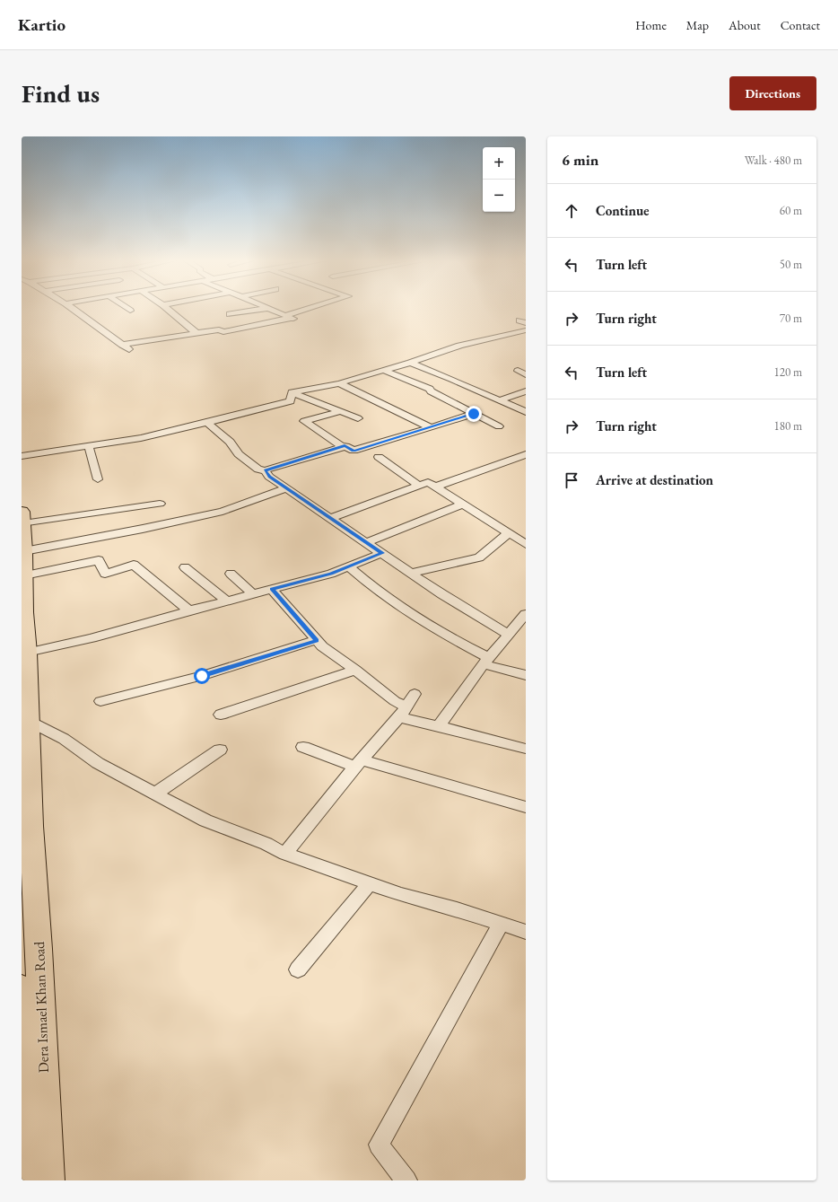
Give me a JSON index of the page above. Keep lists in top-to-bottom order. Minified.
{"streets":{"highway":["Dera Ismael Khan Road"]},"page":{"header":"Kartio","nav":["Home","Map","About","Contact"],"buttons":"Directions","title":"Find us","heading":["6 min","Walk · 480 m"],"map_buttons":["+","−"],"list":[["Continue","60 m"],["Turn left","50 m"],["Turn right","70 m"],["Turn left","120 m"],["Turn right","180 m"],"Arrive at destination"]}}
